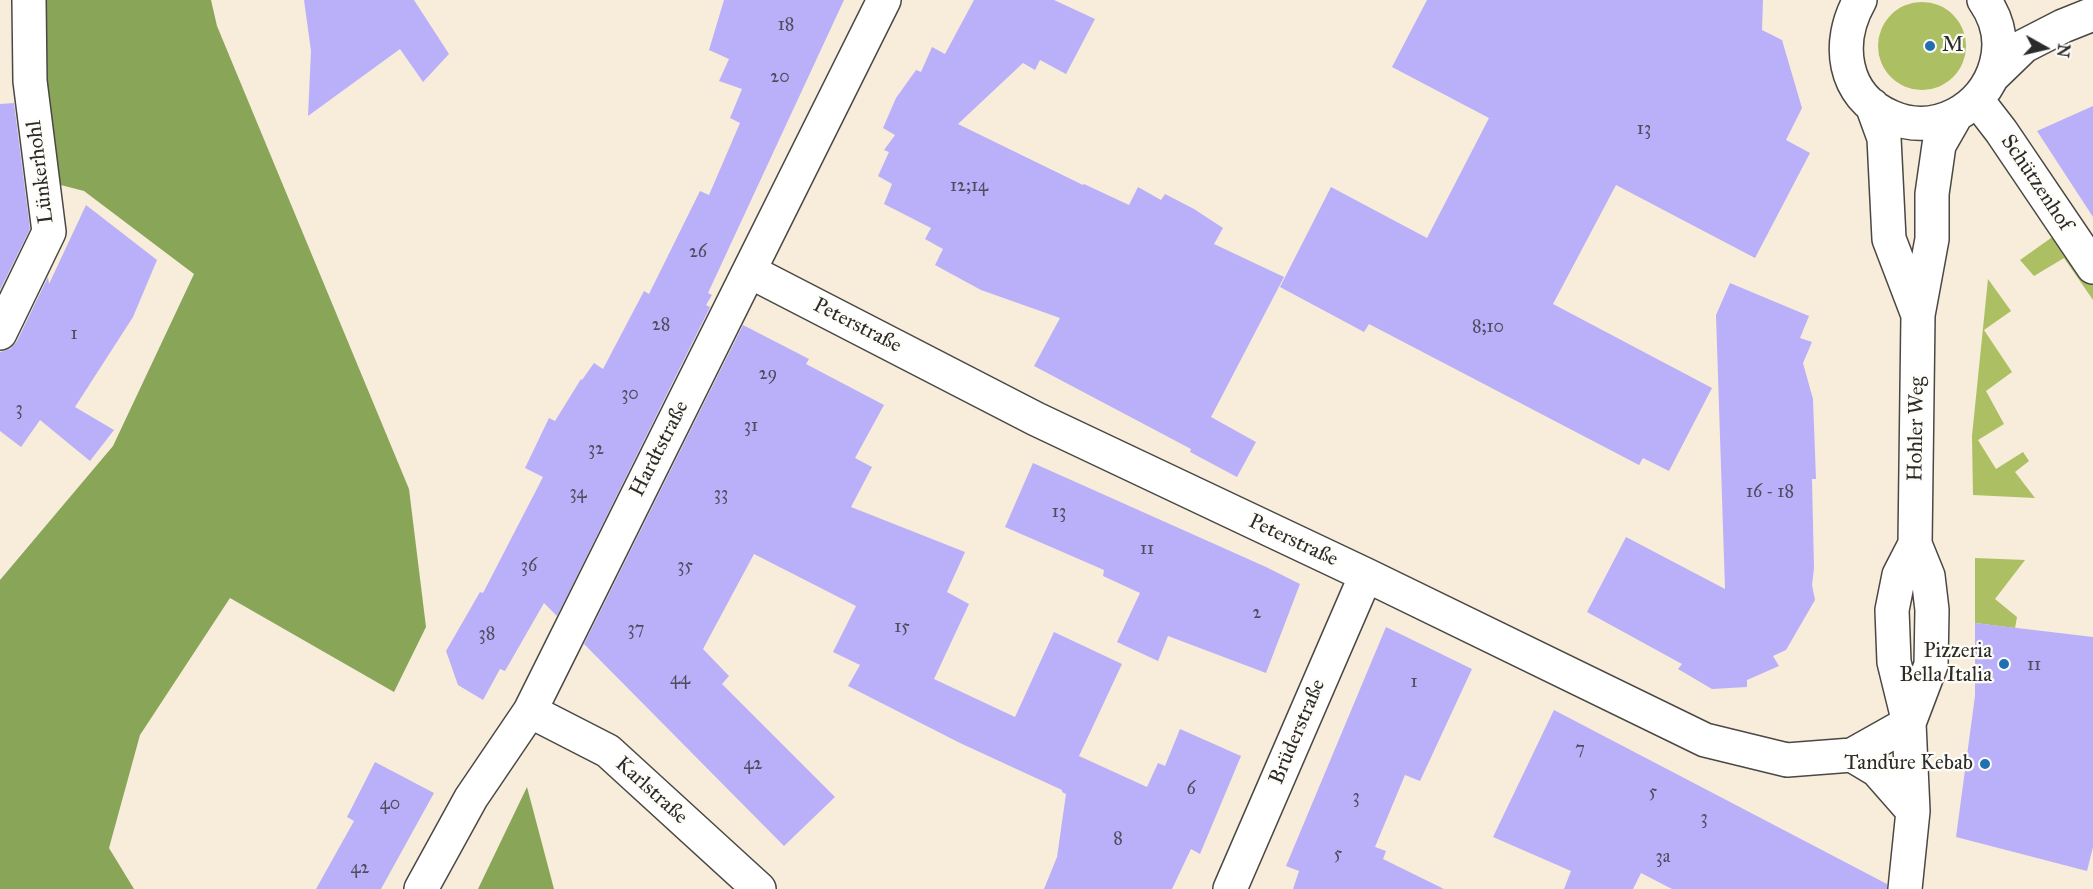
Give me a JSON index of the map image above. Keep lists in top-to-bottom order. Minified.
{"streets":{"street":["Lünkerhohl","Schützenhof","Peterstraße","Hohler Weg","Hardtstraße","Brüderstraße","Karlstraße"]},"crossings":[["Schützenhof","Hohler Weg"],["Peterstraße","Hohler Weg"],["Peterstraße","Hardtstraße"],["Peterstraße","Brüderstraße"],["Hardtstraße","Karlstraße"]],"places":["M","Pizzeria Bella Italia","Tandure Kebab"],"house_numbers":["18","20","13","12;14","26","28","8;10","1","29","30","3","31","32","16 - 18","34","33","13","11","36","35","2","15","37","38","11","44","1","7","42","6","5","3","40","3","8","5","3a","42"],"north":"right"}
